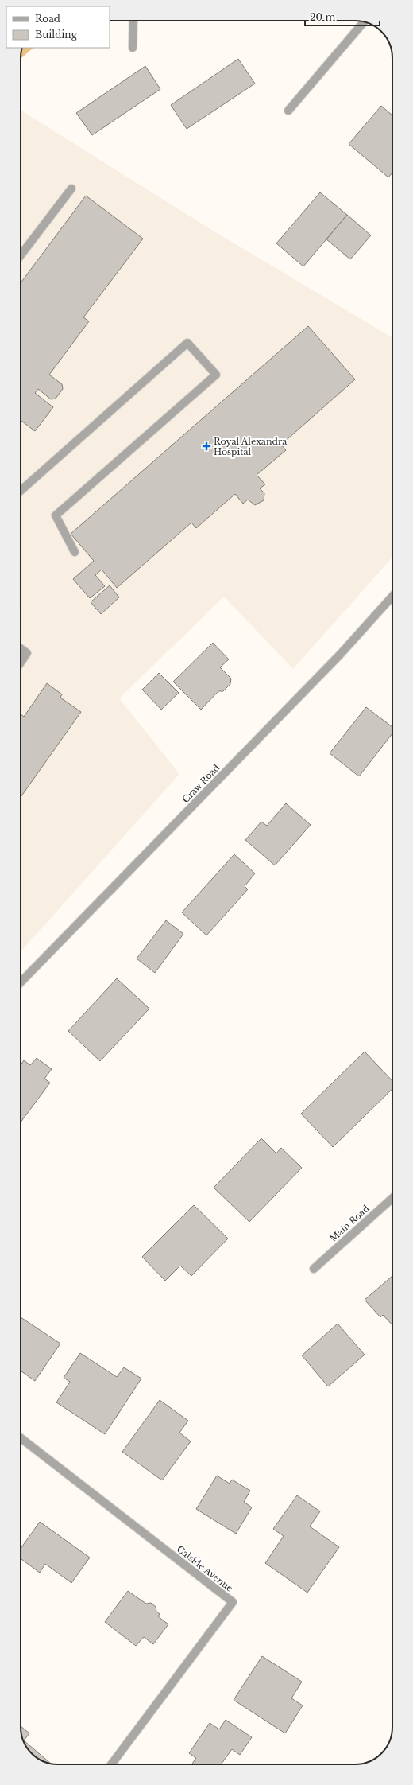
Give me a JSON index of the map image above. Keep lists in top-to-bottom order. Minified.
{"streets":{"street":["Craw Road","Main Road","Calside Avenue"]},"places":{"health":["Royal Alexandra Hospital"]},"legend":["Road","Building"],"scale_bar":"20 m"}
